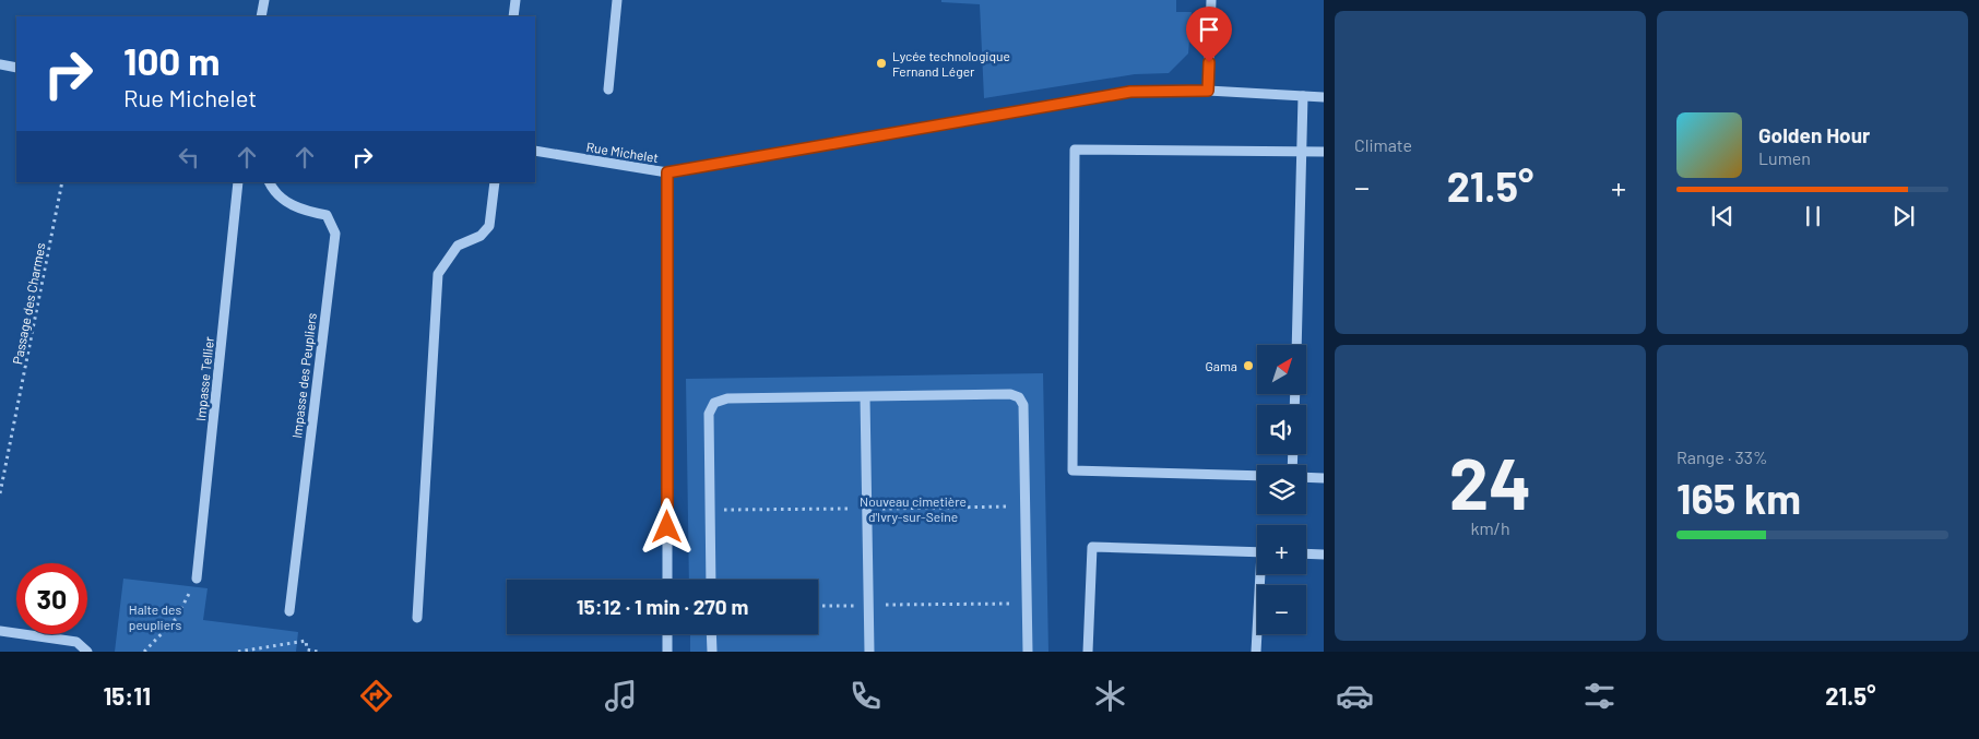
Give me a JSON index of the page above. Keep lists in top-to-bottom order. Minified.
{"streets":{"street":["Rue Michelet","Impasse des Peupliers","Impasse Tellier"],"path":["Passage des Charmes"]},"parks":["Nouveau cimetière d'Ivry-sur-Seine","Halte des peupliers"],"places":["Lycée technologique Fernand Léger","Gama"],"north":"top right","page":{"tile":["Climate",["24","km/h"],["Range · 33%","165 km"]],"turn":["100 m","Rue Michelet"],"song":["Golden Hour","Lumen"],"heat":["−","21.5°","+"],"map_buttons":["+","−"],"limit":"30","trip":"15:12 · 1 min · 270 m","tabs":["15:11","21.5°"]}}
